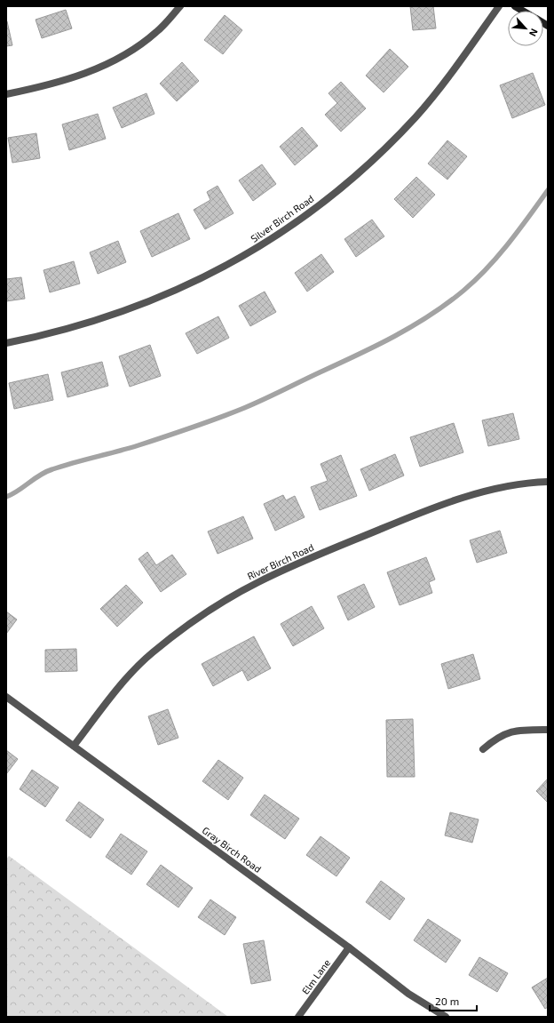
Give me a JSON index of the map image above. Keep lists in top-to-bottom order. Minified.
{"streets":{"street":["Silver Birch Road","River Birch Road","Gray Birch Road","Elm Lane"]},"crossings":[["River Birch Road","Gray Birch Road"],["Gray Birch Road","Elm Lane"]],"scale_bar":"20 m","north":"bottom right"}
